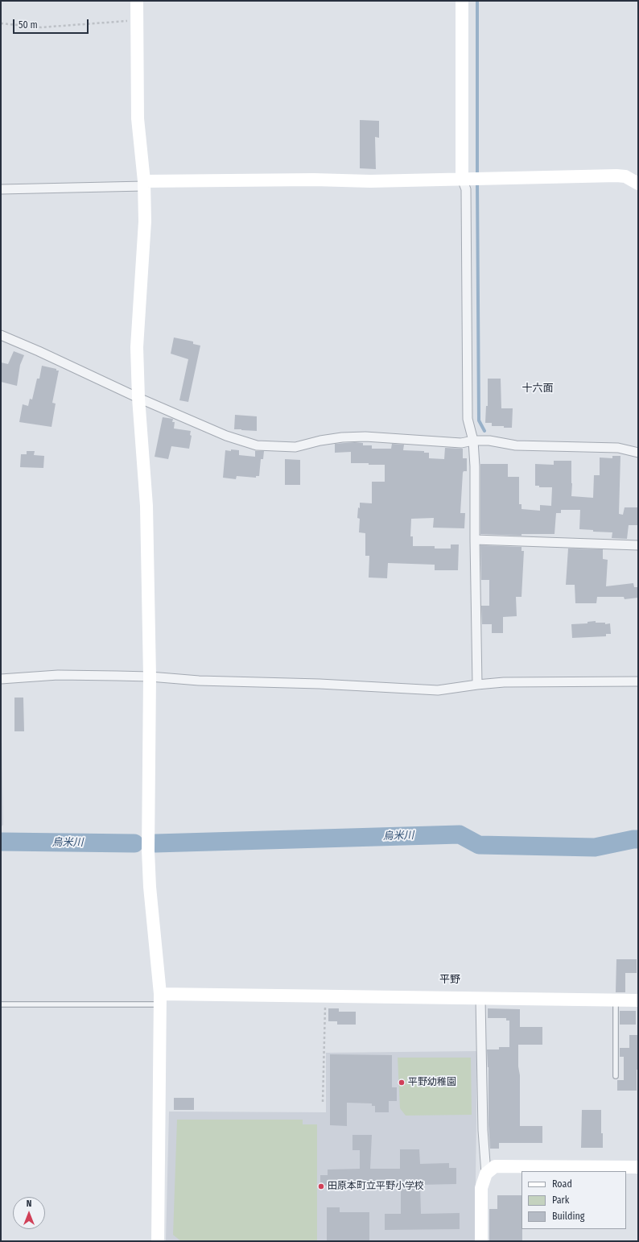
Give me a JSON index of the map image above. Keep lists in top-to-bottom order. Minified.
{"districts":["十六面","平野"],"water":["烏米川"],"places":["平野幼稚園","田原本町立平野小学校"],"legend":["Road","Park","Building"],"scale_bar":"50 m","north":"top"}
